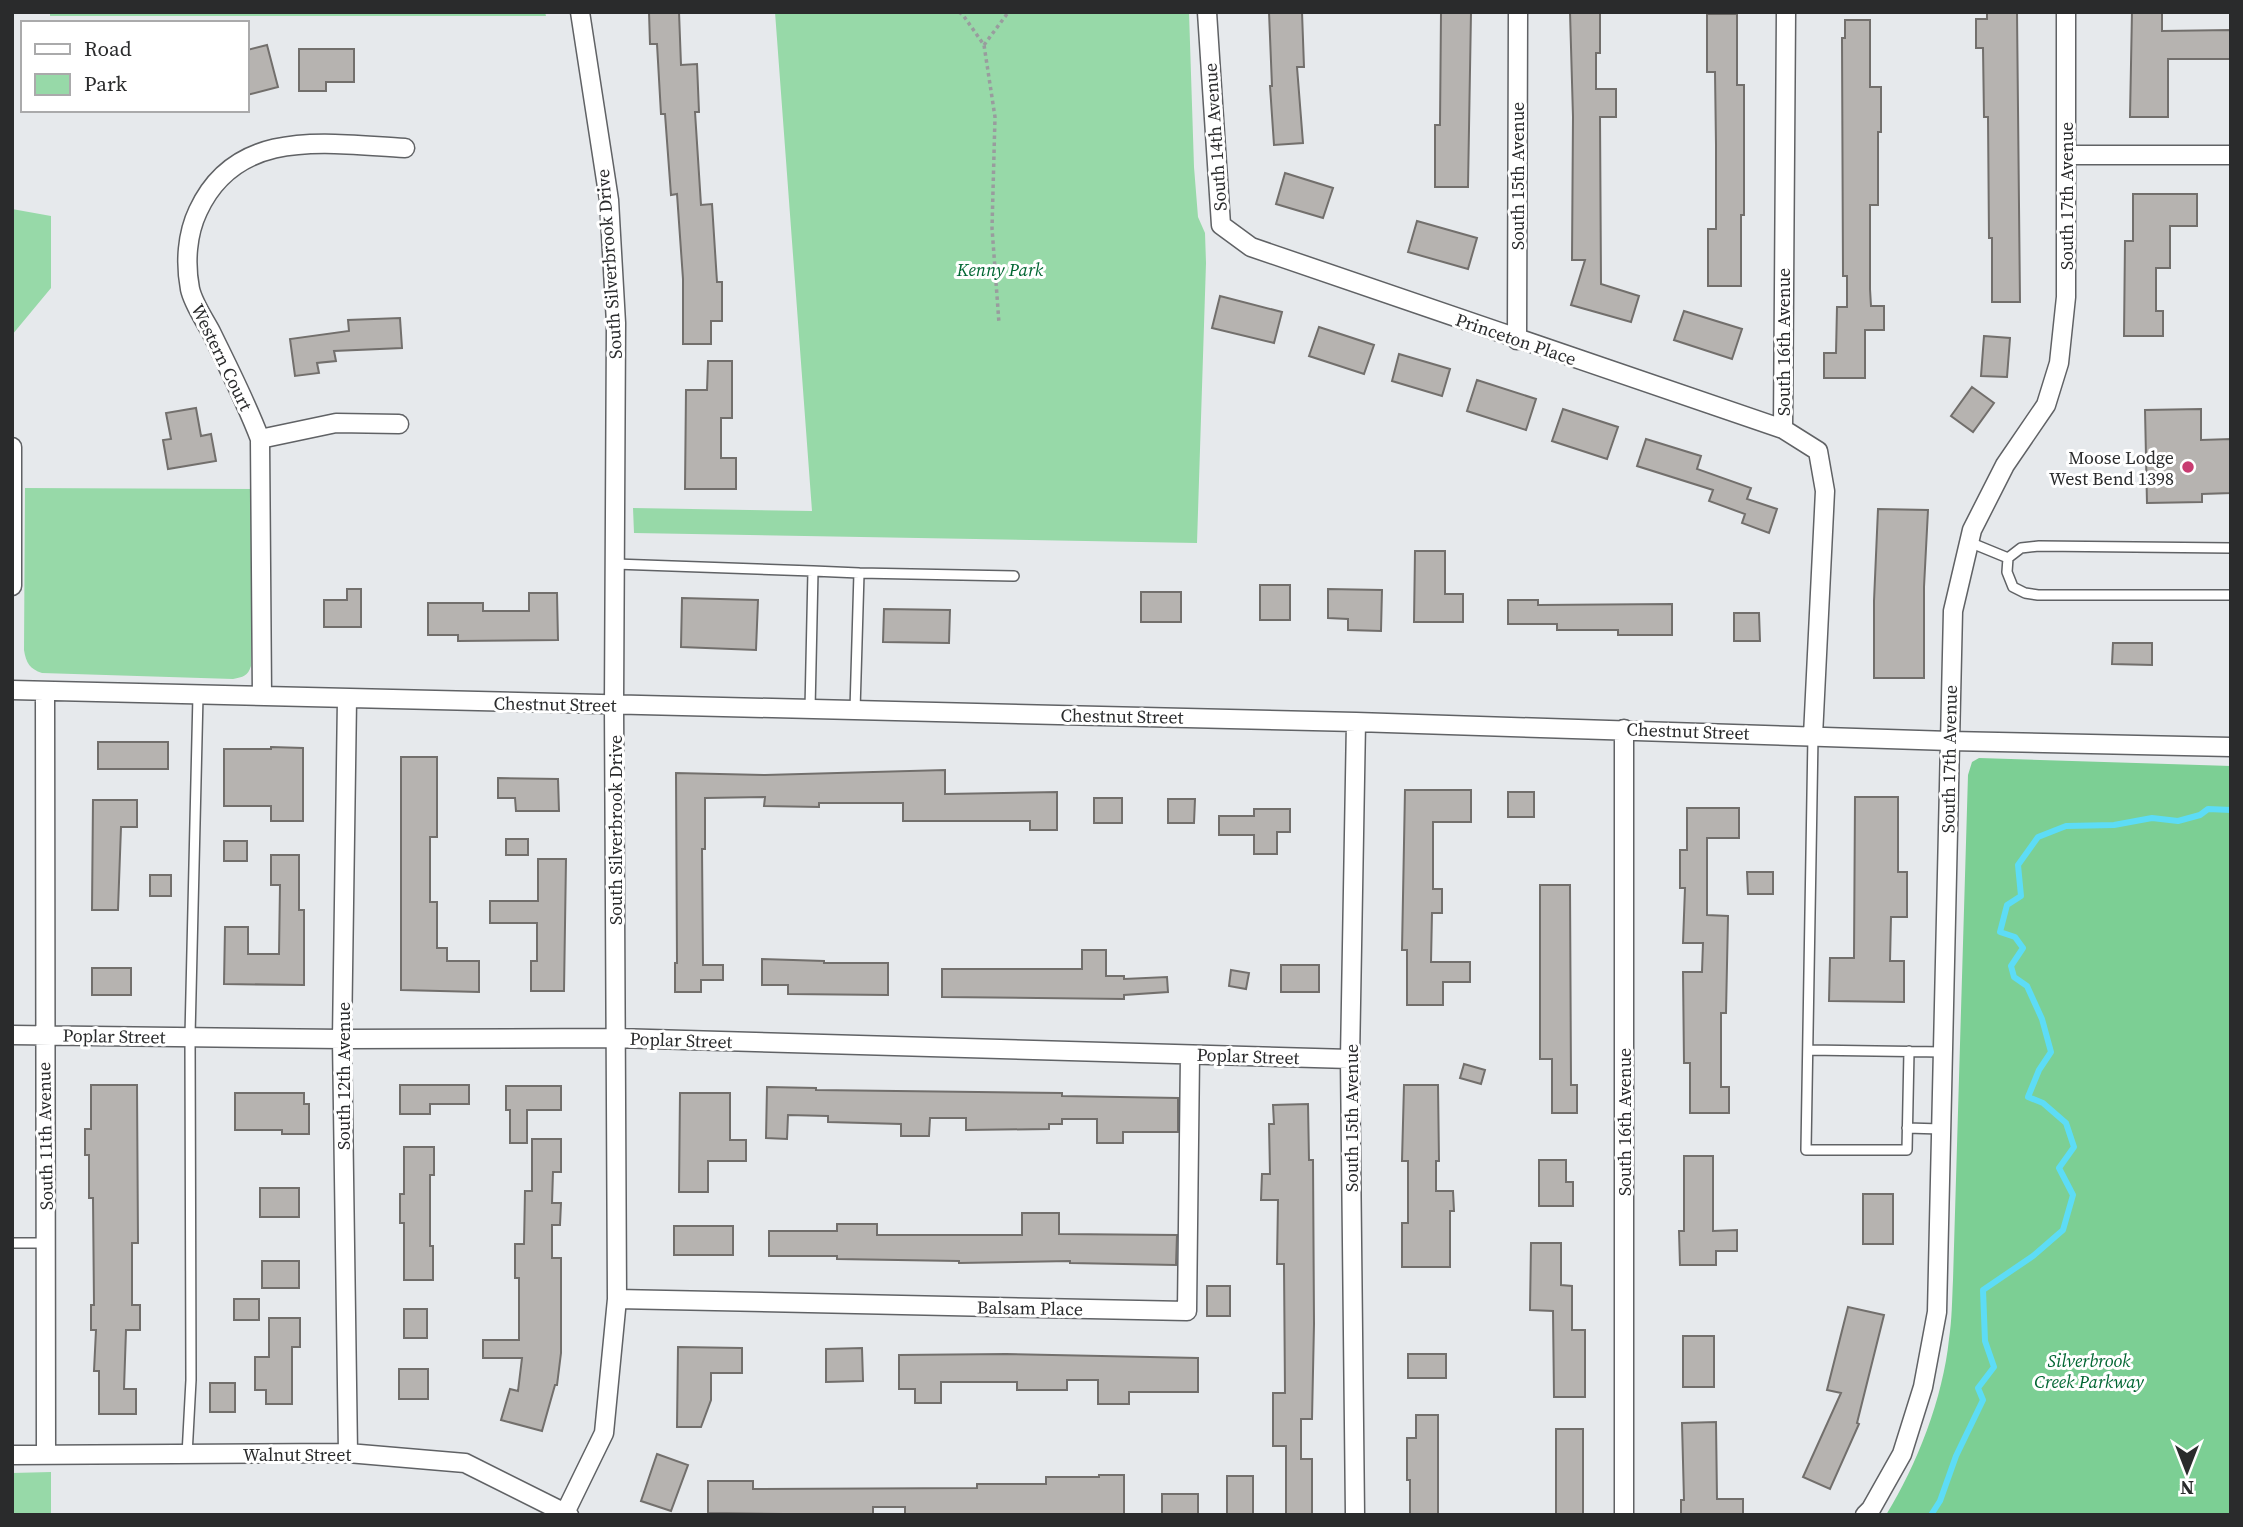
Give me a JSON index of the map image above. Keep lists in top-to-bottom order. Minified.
{"streets":{"street":["South 14th Avenue","South 15th Avenue","South 17th Avenue","South Silverbrook Drive","Princeton Place","South 16th Avenue","Western Court","Chestnut Street","Poplar Street","South 12th Avenue","South 11th Avenue","Balsam Place","Walnut Street"]},"crossings":[["South 14th Avenue","Princeton Place"],["South 15th Avenue","Princeton Place"],["South 15th Avenue","Chestnut Street"],["South 15th Avenue","Poplar Street"],["South 17th Avenue","Chestnut Street"],["South Silverbrook Drive","Chestnut Street"],["South Silverbrook Drive","Poplar Street"],["South Silverbrook Drive","Balsam Place"],["South Silverbrook Drive","Walnut Street"],["Princeton Place","South 16th Avenue"],["South 16th Avenue","Chestnut Street"],["Western Court","Chestnut Street"],["Chestnut Street","South 12th Avenue"],["Chestnut Street","South 11th Avenue"],["Poplar Street","South 12th Avenue"],["Poplar Street","South 11th Avenue"],["Poplar Street","Balsam Place"],["South 12th Avenue","Walnut Street"],["South 11th Avenue","Walnut Street"]],"parks":["Kenny Park","Silverbrook Creek Parkway"],"places":["Moose Lodge West Bend 1398"],"legend":["Road","Park"],"north":"bottom"}
